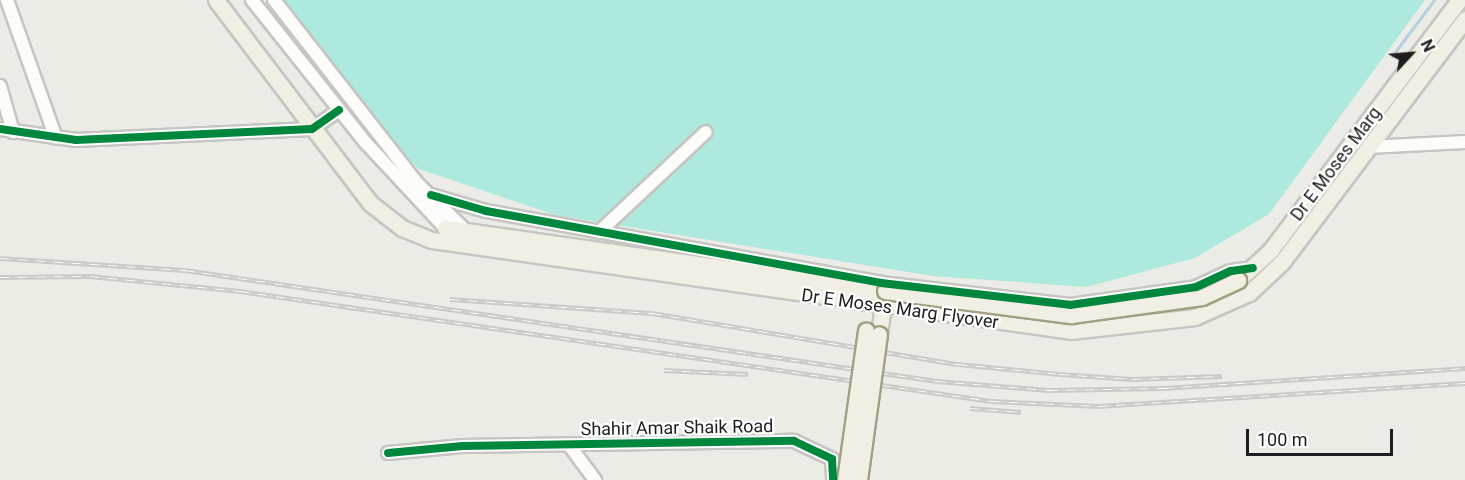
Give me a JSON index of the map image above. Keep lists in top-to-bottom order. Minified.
{"streets":{"main road":["Dr E Moses Marg","Dr E Moses Marg Flyover"],"street":["Shahir Amar Shaik Road"]},"crossings":[["Dr E Moses Marg","Dr E Moses Marg Flyover"]],"scale_bar":"100 m","north":"top right"}
